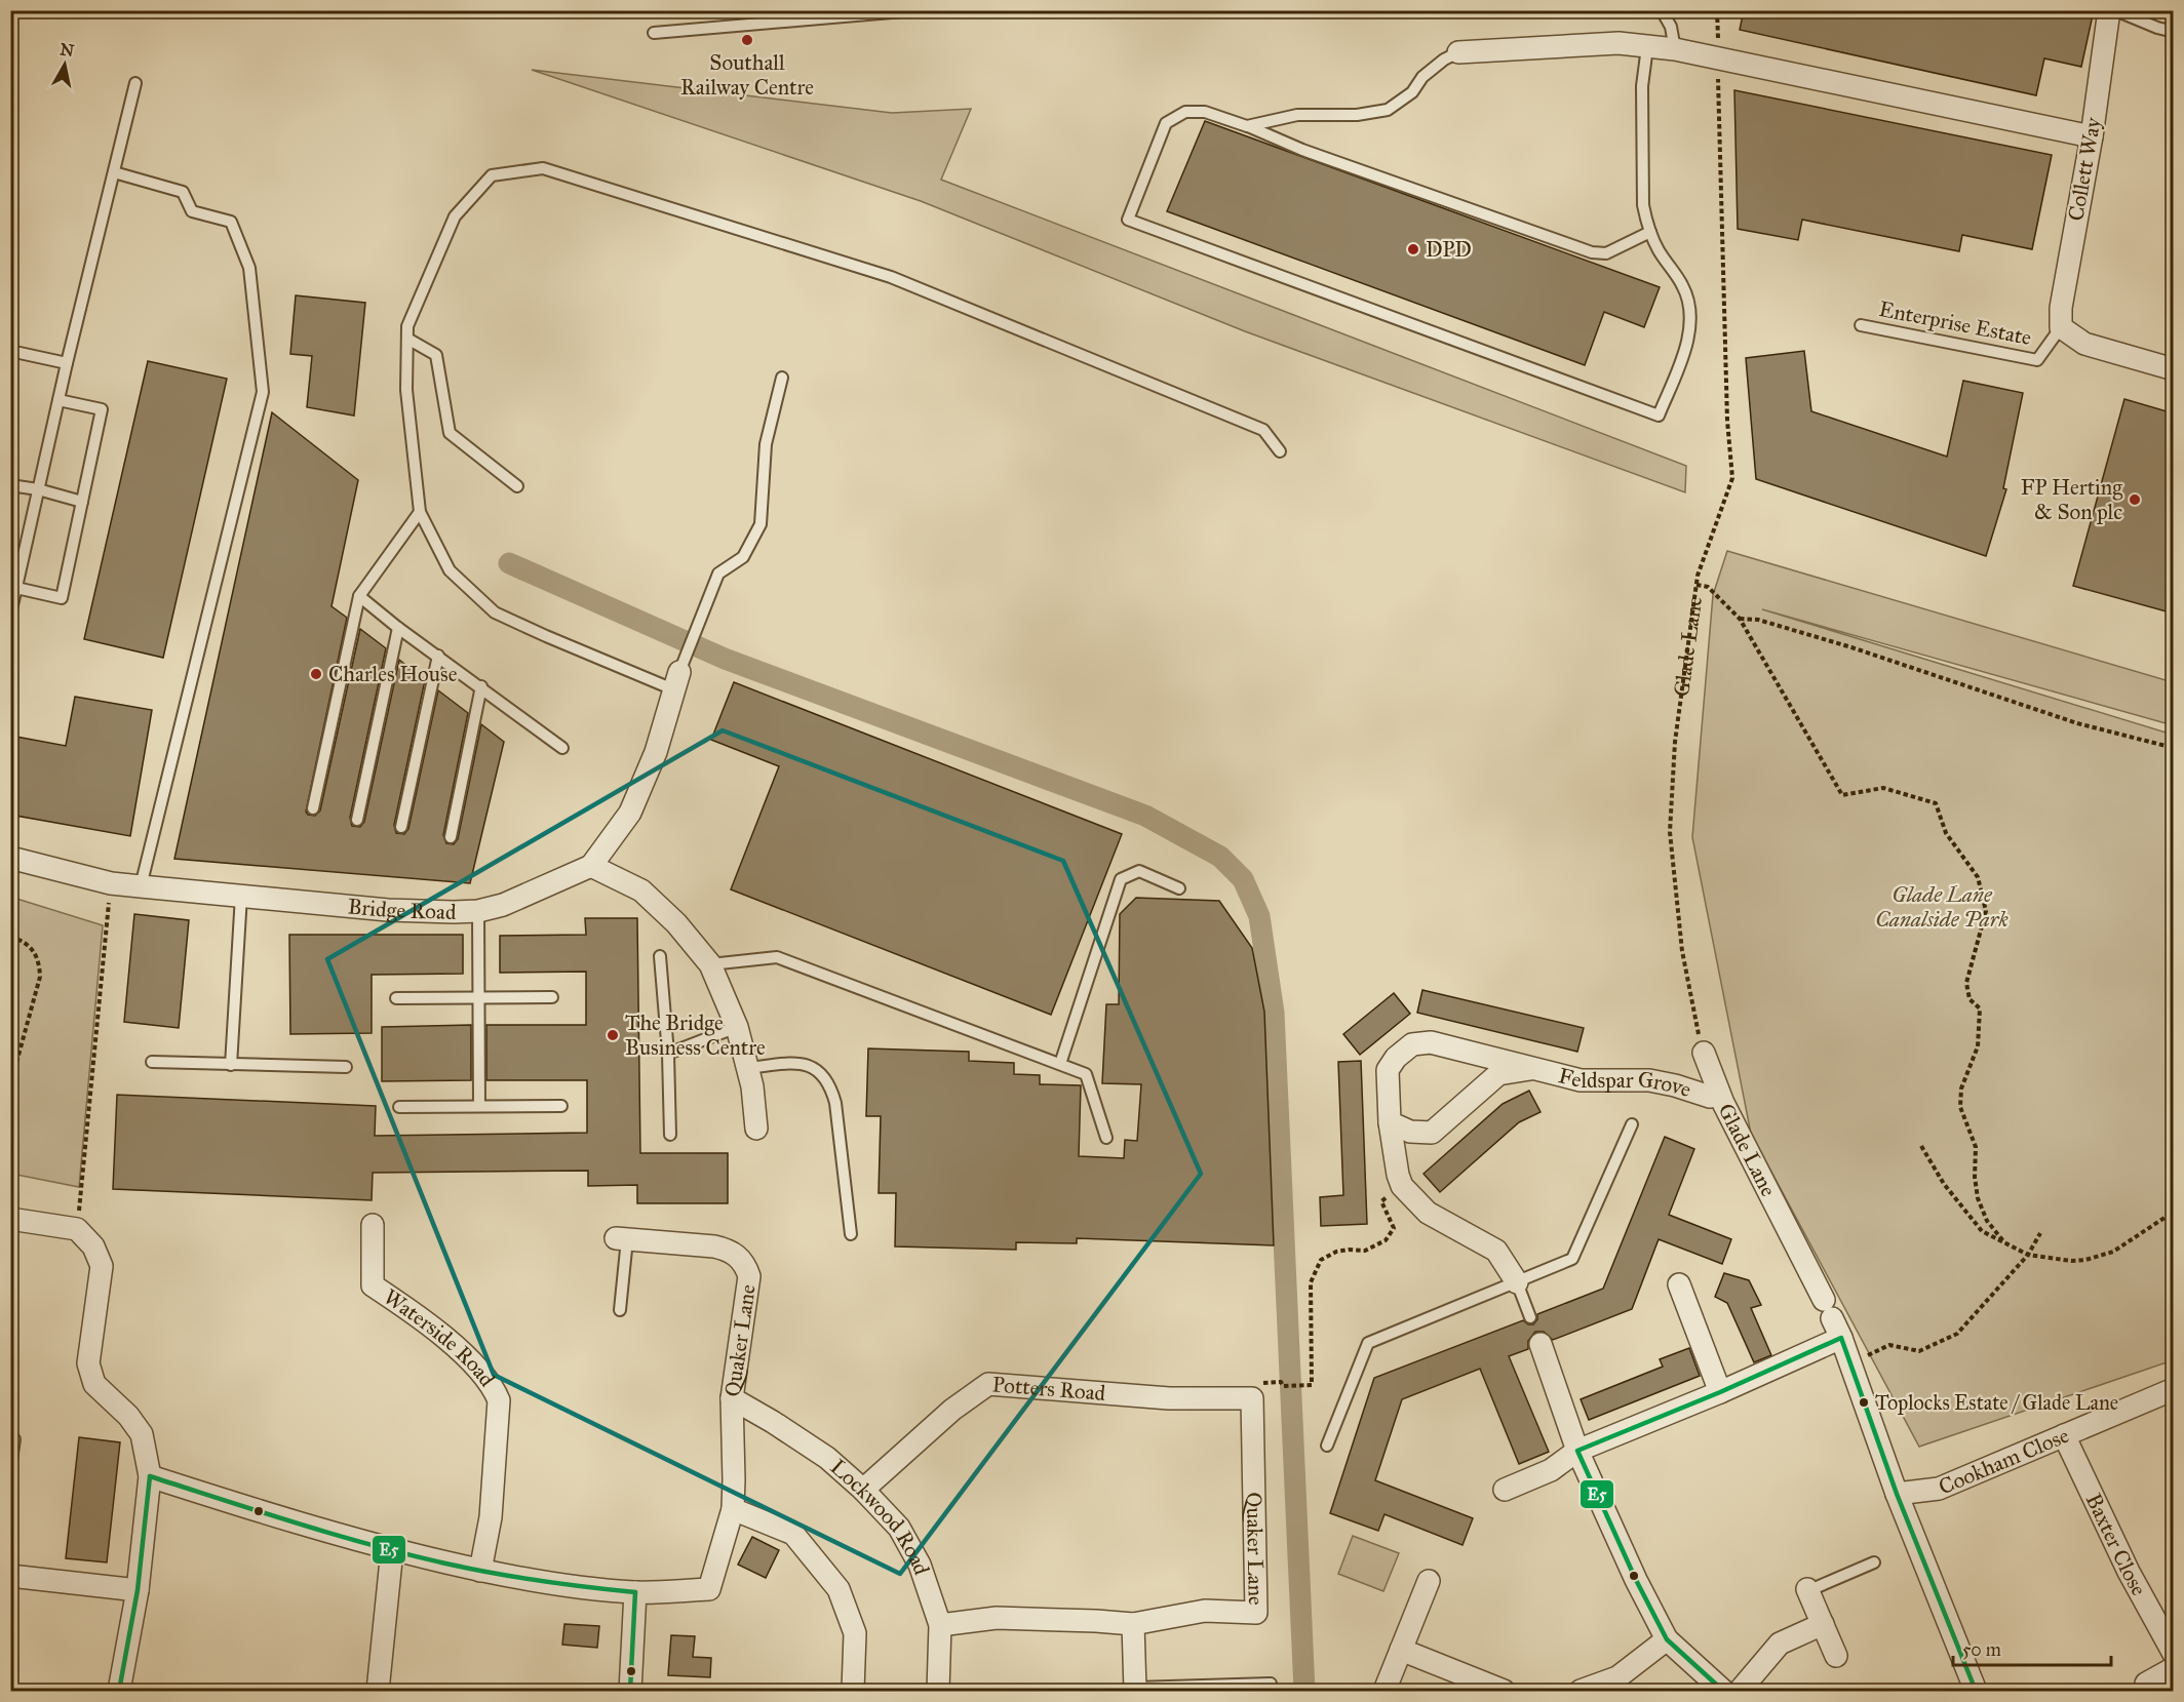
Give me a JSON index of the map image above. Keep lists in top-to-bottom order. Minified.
{"streets":{"street":["Collett Way","Glade Lane","Bridge Road","Feldspar Grove","Quaker Lane","Waterside Road","Potters Road","Cookham Close","Lockwood Road","Baxter Close"],"lane":["Enterprise Estate"]},"crossings":[["Collett Way","Enterprise Estate"],["Glade Lane","Feldspar Grove"],["Glade Lane","Cookham Close"],["Quaker Lane","Potters Road"],["Quaker Lane","Lockwood Road"],["Potters Road","Lockwood Road"],["Cookham Close","Baxter Close"]],"parks":["Glade Lane Canalside Park"],"places":["Southall Railway Centre","DPD","FP Herting & Son plc","Charles House","The Bridge Business Centre","Toplocks Estate / Glade Lane"],"lines":["transit line E5"],"scale_bar":"50 m","north":"top"}
